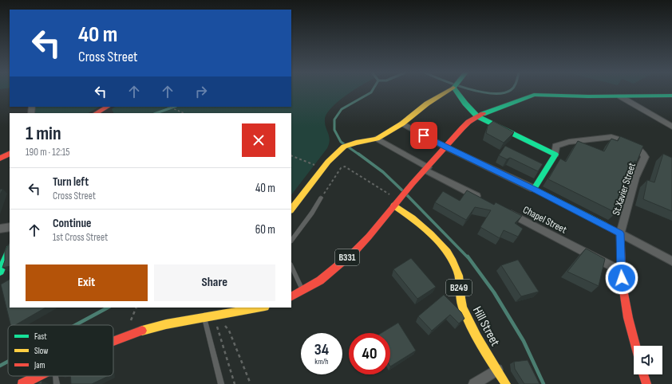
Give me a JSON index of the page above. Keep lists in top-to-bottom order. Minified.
{"streets":{"main road":["St.Xavier Street","B331","B249","Hill Street"],"street":["Chapel Street"]},"crossings":[["St.Xavier Street","Chapel Street"],["B331","Hill Street"]],"legend":["Fast","Slow","Jam"],"page":{"turn":["40 m","Cross Street"],"heading":["1 min","190 m · 12:15"],"list":[{"name":"Turn left","note":"Cross Street","value":"40 m"},{"name":"Continue","note":"1st Cross Street","value":"60 m"}],"buttons":["Exit","Share"],"speed":"34 km/h","limit":"40"}}
